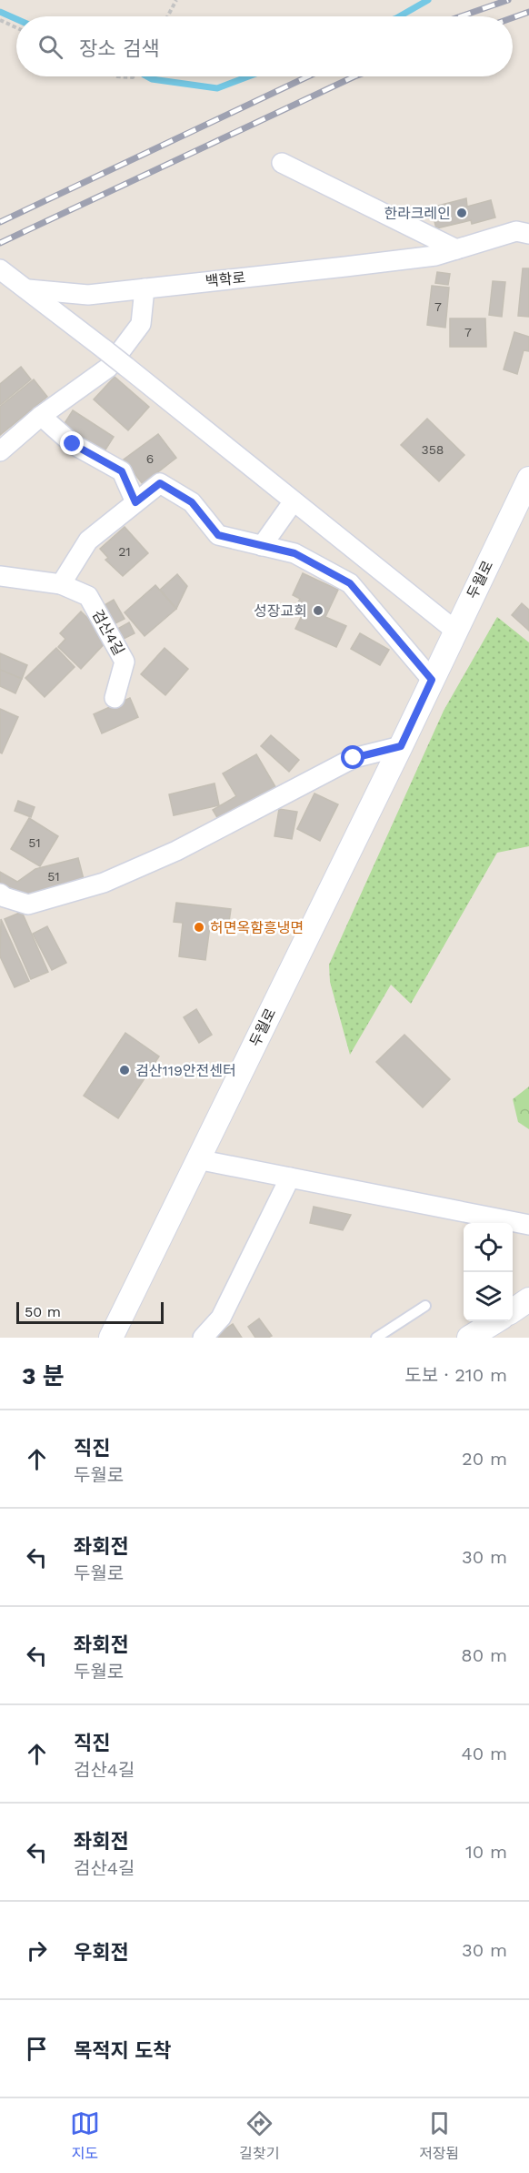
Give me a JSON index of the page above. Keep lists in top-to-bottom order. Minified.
{"streets":{"street":["백학로","두월로","검산4길"]},"places":["한라크레인","성장교회","허면옥함흥냉면","검산119안전센터"],"house_numbers":["7","7","358","6","21","51","51"],"scale_bar":"50 m","page":{"search":"장소 검색","scale":"50 m","heading":["3 분","도보 · 210 m"],"list":[["직진","두월로","20 m"],["좌회전","두월로","30 m"],["좌회전","두월로","80 m"],["직진","검산4길","40 m"],["좌회전","검산4길","10 m"],["우회전","30 m"],"목적지 도착"],"nav":["지도","길찾기","저장됨"]}}
